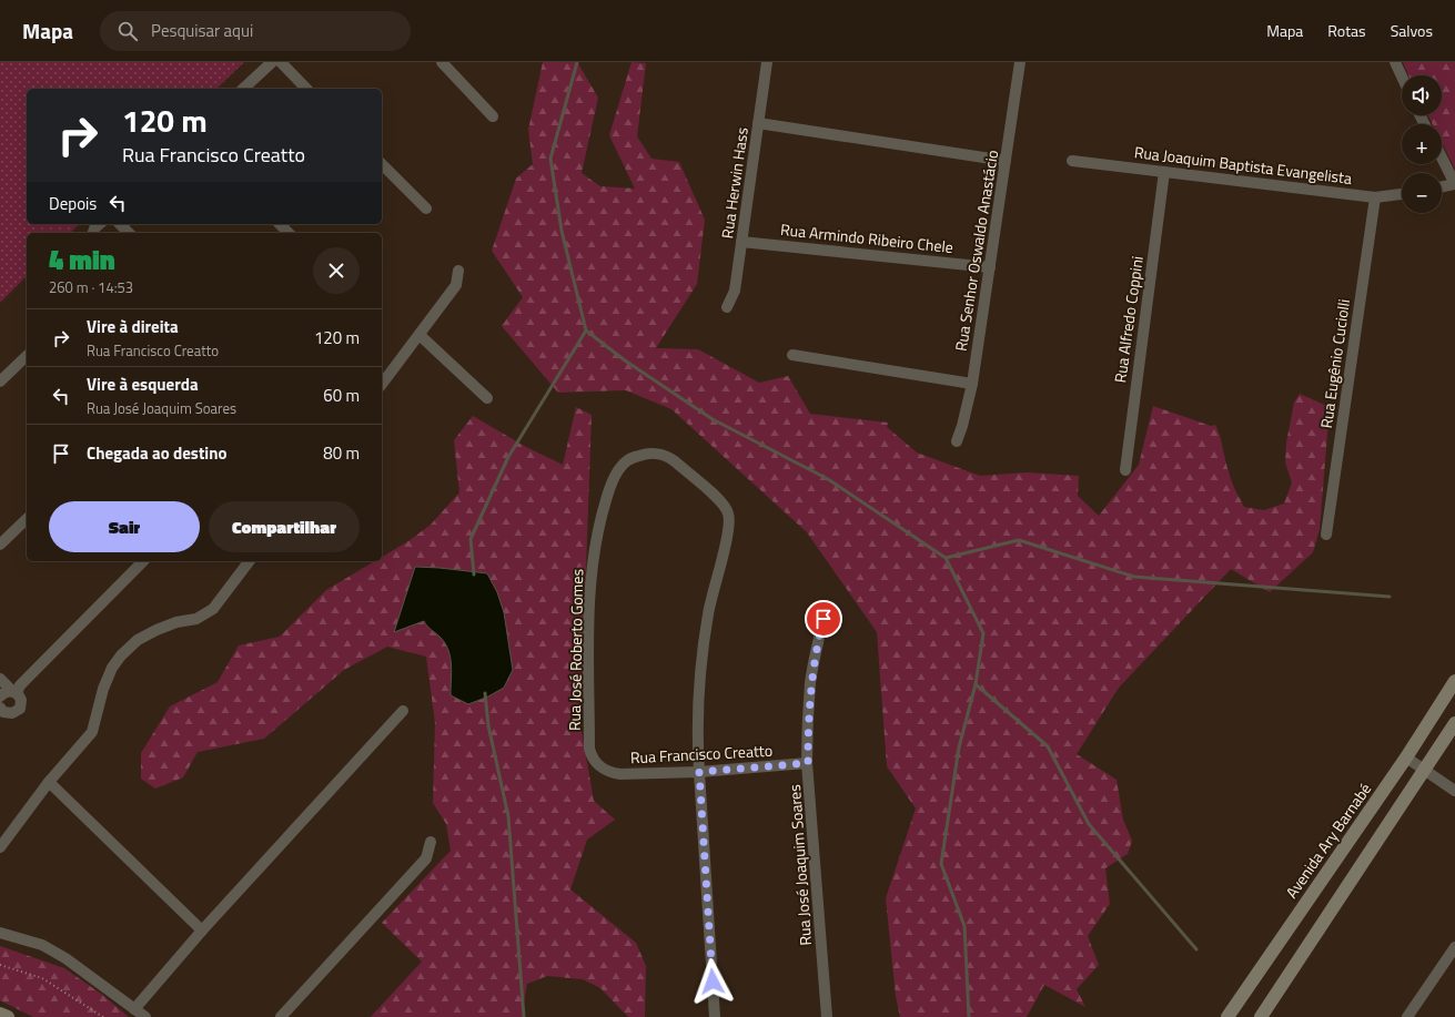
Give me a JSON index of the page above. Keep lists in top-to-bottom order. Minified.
{"streets":{"street":["Rua Joaquim Baptista Evangelista","Rua Herwin Hass","Rua Armindo Ribeiro Chele","Rua Senhor Oswaldo Anastácio","Rua Alfredo Coppini","Rua Eugênio Cuciolli","Rua José Roberto Gomes","Rua Francisco Creatto","Avenida Ary Barnabé","Rua José Joaquim Soares"]},"crossings":[["Rua Joaquim Baptista Evangelista","Rua Alfredo Coppini"],["Rua Joaquim Baptista Evangelista","Rua Eugênio Cuciolli"],["Rua Herwin Hass","Rua Armindo Ribeiro Chele"],["Rua Armindo Ribeiro Chele","Rua Senhor Oswaldo Anastácio"],["Rua José Roberto Gomes","Rua Francisco Creatto"],["Rua Francisco Creatto","Rua José Joaquim Soares"]],"page":{"header":"Mapa","search":"Pesquisar aqui","nav":["Mapa","Rotas","Salvos"],"map_buttons":["+","−"],"turn":["120 m","Rua Francisco Creatto"],"then":"Depois","heading":["4 min","260 m · 14:53"],"list":[{"name":"Vire à direita","note":"Rua Francisco Creatto","value":"120 m"},{"name":"Vire à esquerda","note":"Rua José Joaquim Soares","value":"60 m"},{"name":"Chegada ao destino","value":"80 m"}],"buttons":["Sair","Compartilhar"]}}
